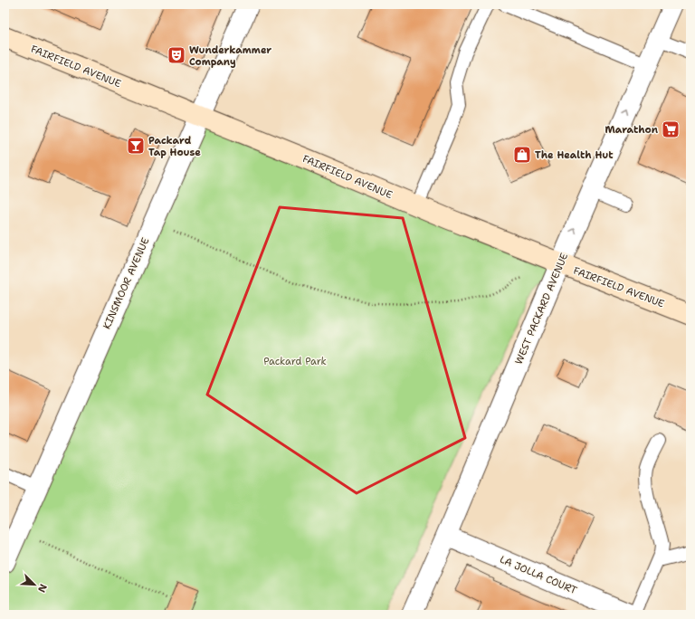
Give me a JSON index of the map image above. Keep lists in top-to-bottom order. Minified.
{"streets":{"main road":["FAIRFIELD AVENUE"],"street":["KINSMOOR AVENUE","WEST PACKARD AVENUE","LA JOLLA COURT"]},"crossings":[["FAIRFIELD AVENUE","KINSMOOR AVENUE"],["FAIRFIELD AVENUE","WEST PACKARD AVENUE"],["WEST PACKARD AVENUE","LA JOLLA COURT"]],"parks":["Packard Park"],"places":{"theatre":["Wunderkammer Company"],"supermarket":["Marathon"],"bar":["Packard Tap House"],"shop":["The Health Hut"]},"north":"bottom right"}
